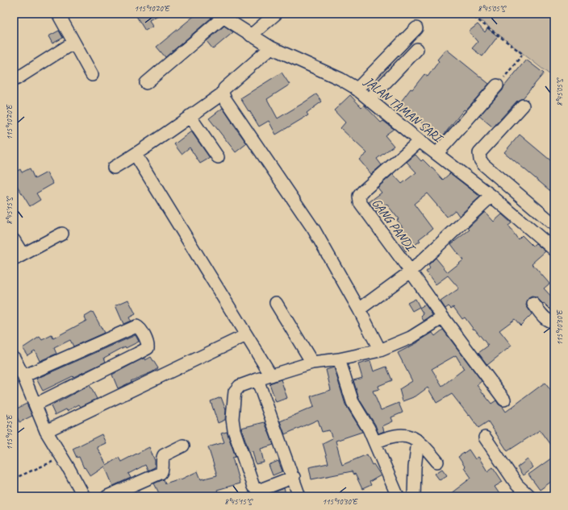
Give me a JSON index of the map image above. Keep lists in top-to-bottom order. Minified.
{"streets":{"street":["JALAN TAMAN SARI","GANG PANDI"]},"crossings":[["JALAN TAMAN SARI","GANG PANDI"]],"coordinates":["115°10'20\"E","8°45'05\"S","8°45'15\"S","115°10'30\"E","115°10'25\"E"]}
